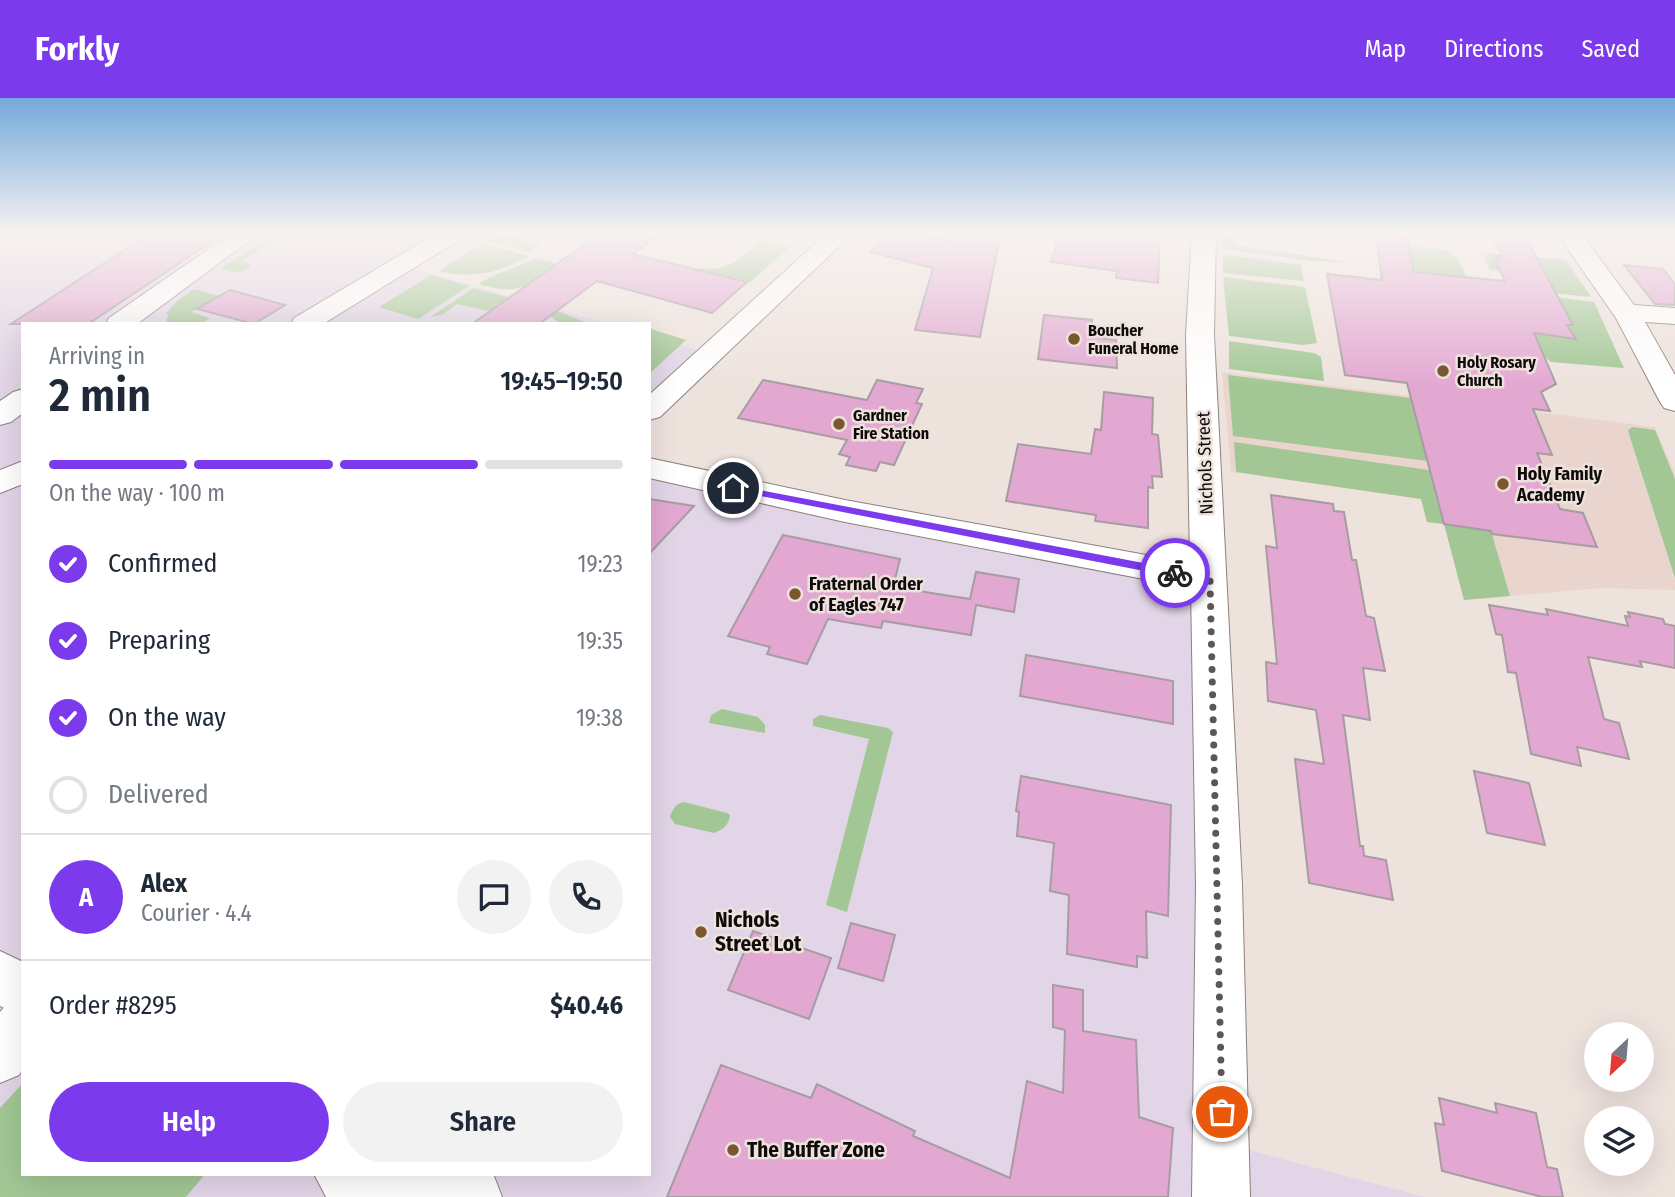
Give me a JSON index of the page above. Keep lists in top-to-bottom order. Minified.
{"streets":{"street":["Nichols Street"]},"places":["Boucher Funeral Home","Holy Rosary Church","Gardner Fire Station","Holy Family Academy","Fraternal Order of Eagles 747","Nichols Street Lot","The Buffer Zone"],"north":"bottom left","page":{"header":"Forkly","nav":["Map","Directions","Saved"],"heading":["2 min","Arriving in","19:45–19:50"],"panel":["Alex","Courier · 4.4","Order #8295","$40.46"],"bar":"On the way · 100 m","list":[["Confirmed","19:23"],["Preparing","19:35"],["On the way","19:38"],"Delivered"],"round":"A","buttons":["Help","Share"]}}
